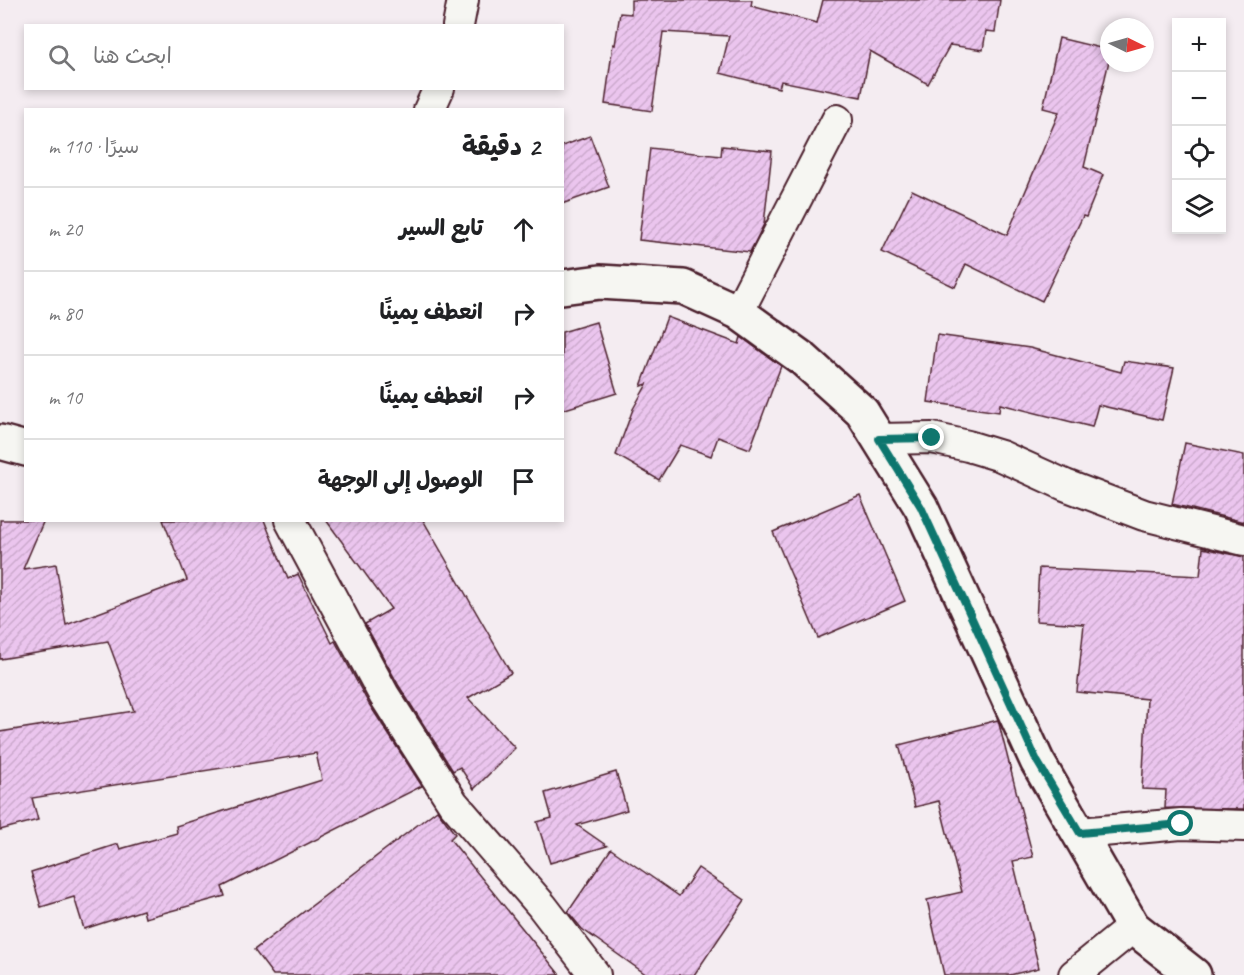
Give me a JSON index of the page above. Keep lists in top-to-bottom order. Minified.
{"north":"right","page":{"map_buttons":["+","−"],"search":"ابحث هنا","heading":["2 دقيقة","سيرًا · 110 m"],"list":[["تابع السير","20 m"],["انعطف يمينًا","80 m"],["انعطف يمينًا","10 m"],"الوصول إلى الوجهة"]}}
